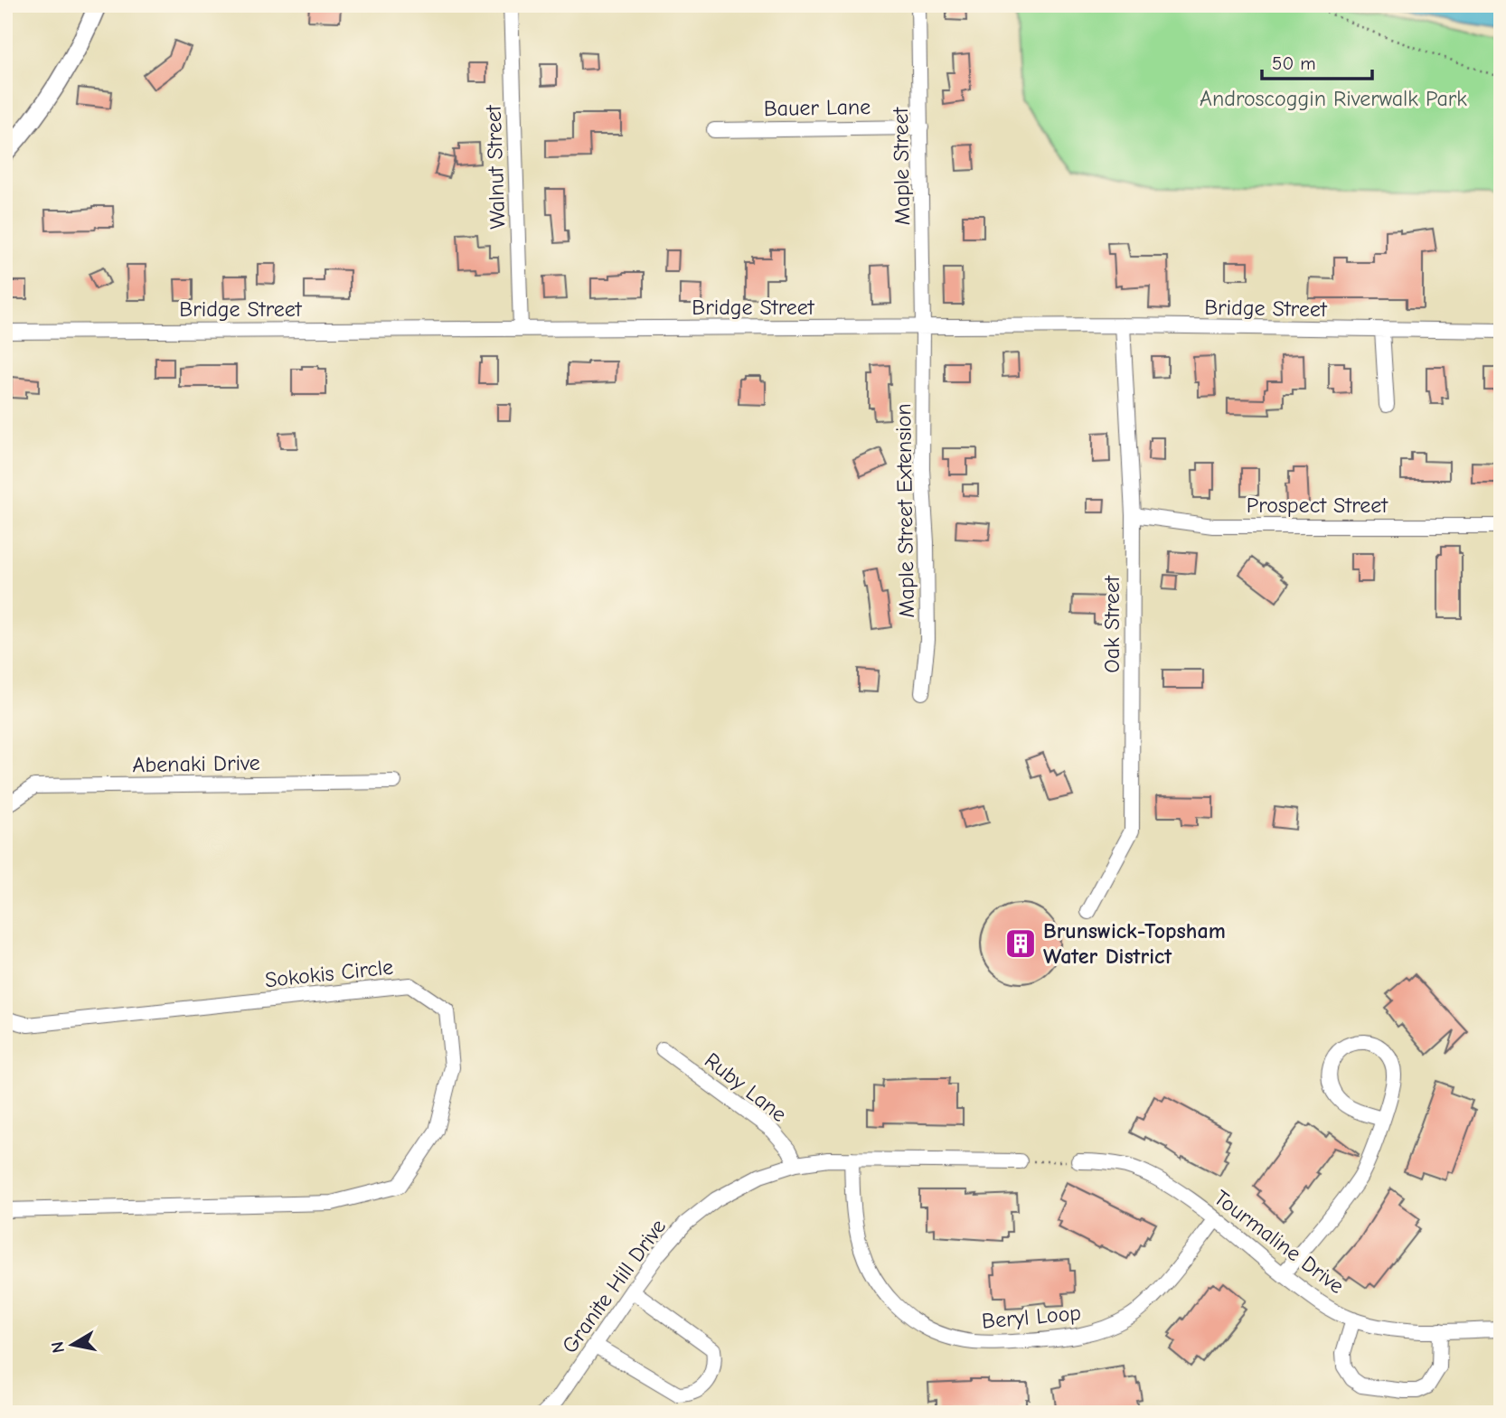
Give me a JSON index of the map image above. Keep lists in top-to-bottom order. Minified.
{"streets":{"street":["Bauer Lane","Maple Street","Walnut Street","Bridge Street","Prospect Street","Maple Street Extension","Oak Street","Abenaki Drive","Sokokis Circle","Ruby Lane","Tourmaline Drive","Granite Hill Drive","Beryl Loop"]},"crossings":[["Bauer Lane","Maple Street"],["Maple Street","Bridge Street"],["Maple Street","Maple Street Extension"],["Walnut Street","Bridge Street"],["Bridge Street","Maple Street Extension"],["Bridge Street","Oak Street"],["Prospect Street","Oak Street"],["Ruby Lane","Granite Hill Drive"],["Tourmaline Drive","Beryl Loop"]],"parks":["Androscoggin Riverwalk Park"],"places":{"building":["Brunswick-Topsham Water District"]},"scale_bar":"50 m","north":"left"}
